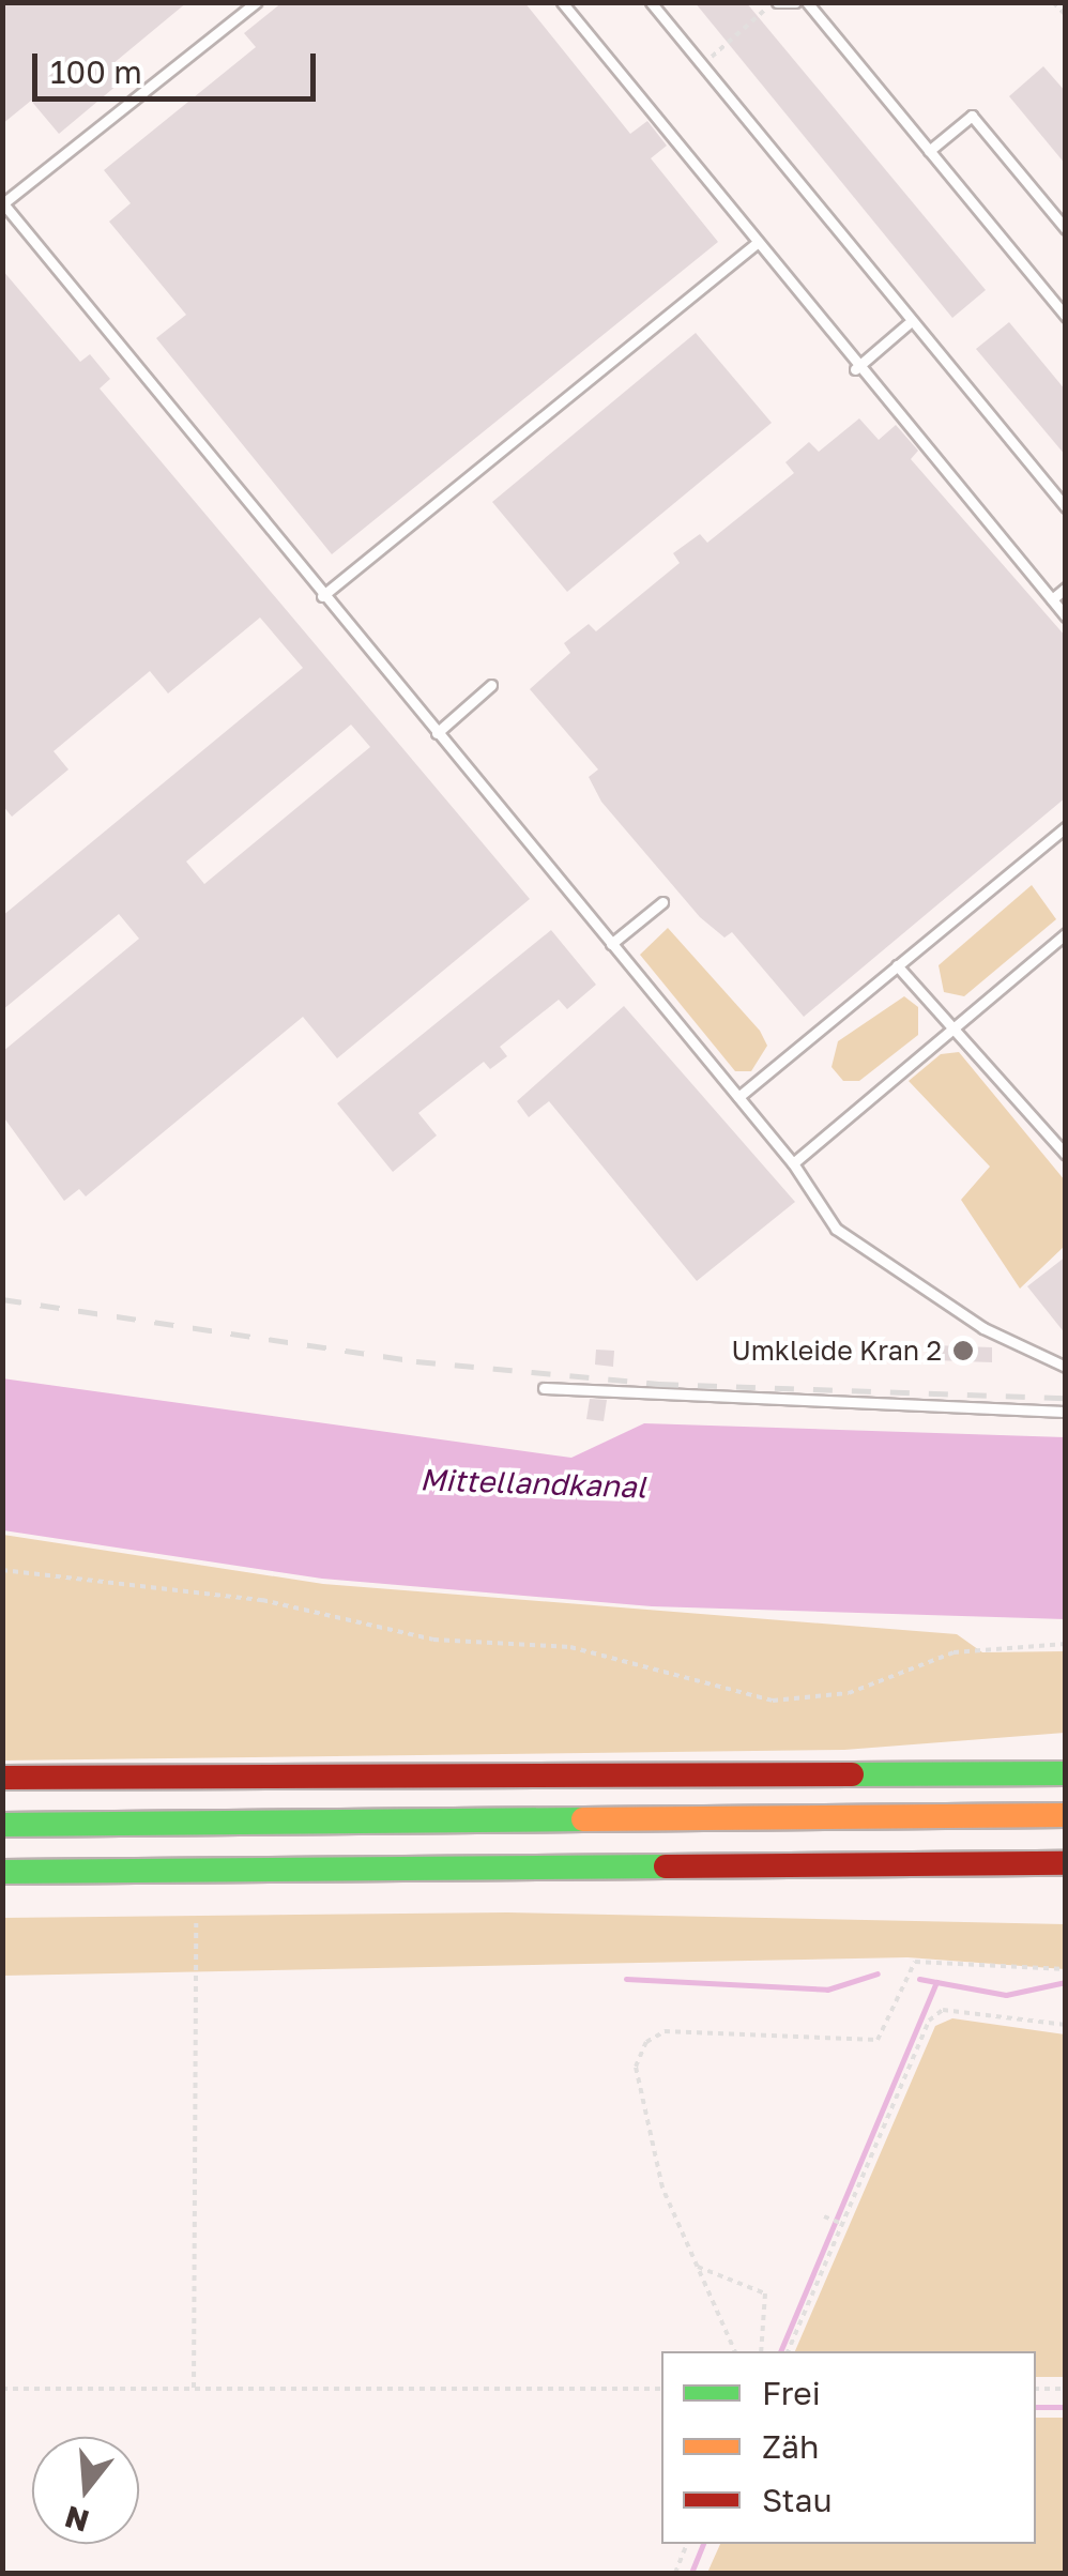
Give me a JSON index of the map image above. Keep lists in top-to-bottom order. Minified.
{"water":["Mittellandkanal"],"places":["Umkleide Kran 2"],"legend":["Frei","Zäh","Stau"],"scale_bar":"100 m","north":"bottom"}
